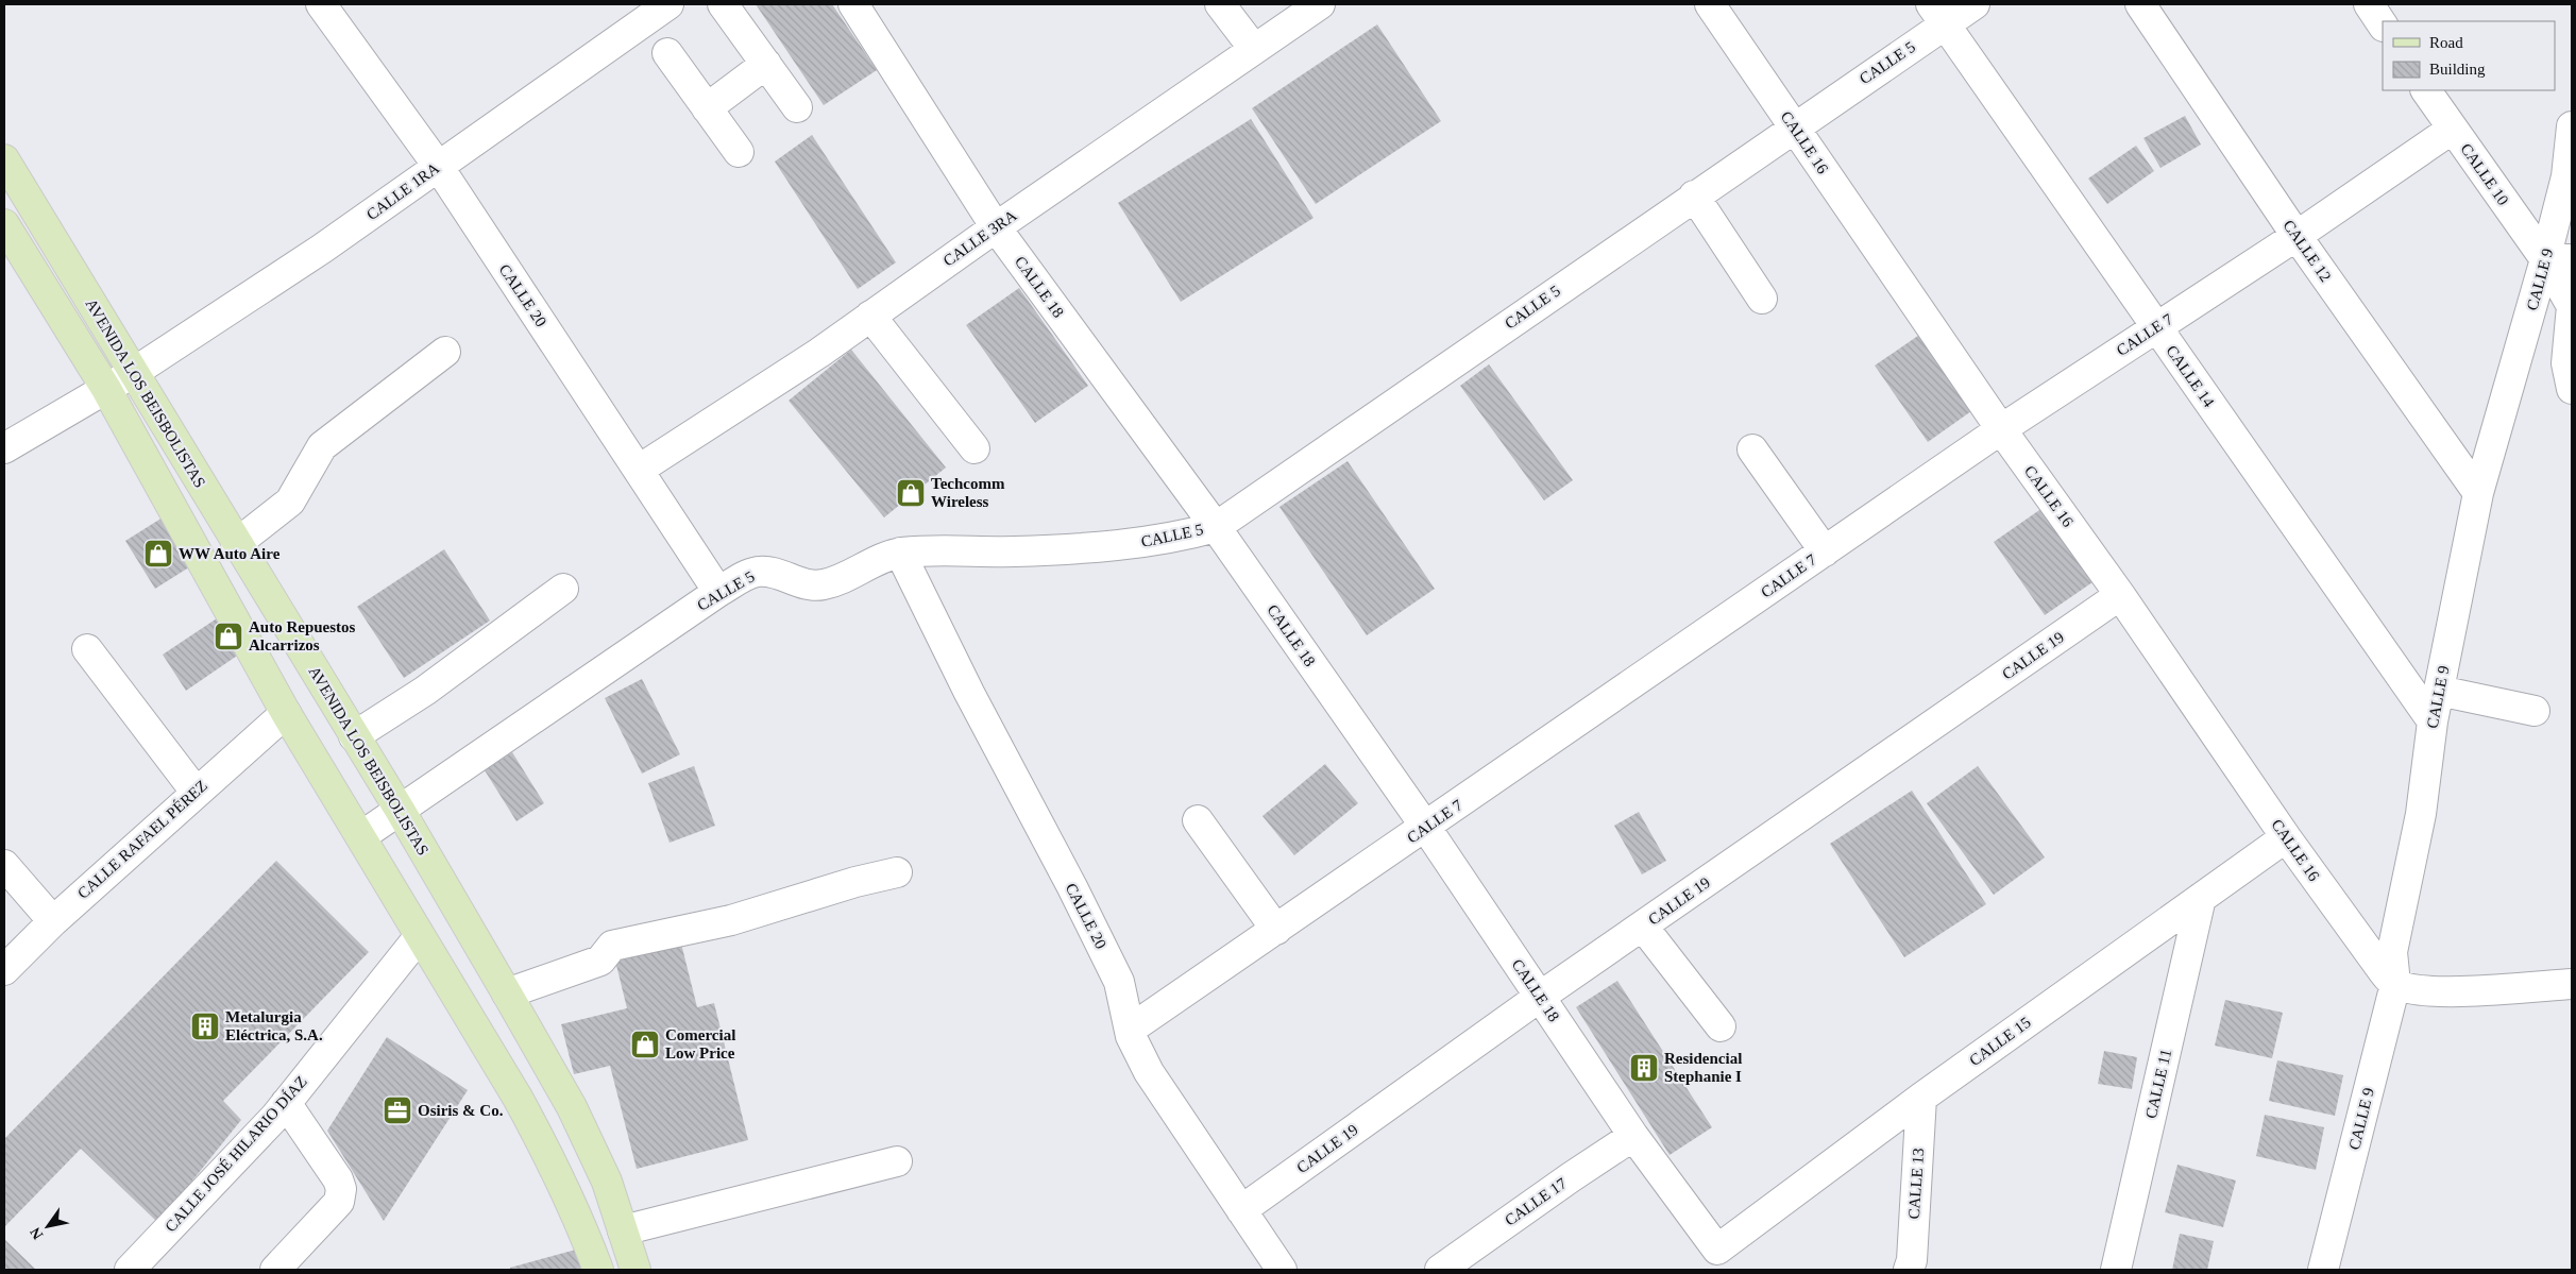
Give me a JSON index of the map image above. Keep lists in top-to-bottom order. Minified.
{"streets":{"main road":["AVENIDA LOS BEISBOLISTAS"],"street":["CALLE 5","CALLE 16","CALLE 10","CALLE 1RA","CALLE 3RA","CALLE 12","CALLE 9","CALLE 18","CALLE 20","CALLE 7","CALLE 14","CALLE 19","CALLE RAFAEL PÉREZ","CALLE 15","CALLE 11","CALLE JOSÉ HILARIO DÍAZ","CALLE 13","CALLE 17"]},"crossings":[["CALLE 5","CALLE 16"],["CALLE 5","CALLE 18"],["CALLE 5","CALLE 20"],["CALLE 5","CALLE 14"],["CALLE 5","AVENIDA LOS BEISBOLISTAS"],["CALLE 16","CALLE 9"],["CALLE 16","CALLE 7"],["CALLE 16","CALLE 19"],["CALLE 16","CALLE 15"],["CALLE 10","CALLE 9"],["CALLE 10","CALLE 7"],["CALLE 1RA","CALLE 20"],["CALLE 1RA","AVENIDA LOS BEISBOLISTAS"],["CALLE 3RA","CALLE 18"],["CALLE 3RA","CALLE 20"],["CALLE 12","CALLE 9"],["CALLE 12","CALLE 7"],["CALLE 9","CALLE 14"],["CALLE 18","CALLE 7"],["CALLE 18","CALLE 19"],["CALLE 18","CALLE 15"],["CALLE 18","CALLE 17"],["CALLE 20","CALLE 7"],["CALLE 20","CALLE 19"],["CALLE 7","CALLE 14"],["AVENIDA LOS BEISBOLISTAS","CALLE RAFAEL PÉREZ"],["AVENIDA LOS BEISBOLISTAS","CALLE JOSÉ HILARIO DÍAZ"],["CALLE 15","CALLE 11"],["CALLE 15","CALLE 13"]],"places":{"shop":["Techcomm Wireless","WW Auto Aire","Auto Repuestos Alcarrizos","Comercial Low Price"],"building":["Metalurgia Eléctrica, S.A.","Residencial Stephanie I"],"office":["Osiris & Co."]},"legend":["Road","Building"],"north":"bottom left"}
